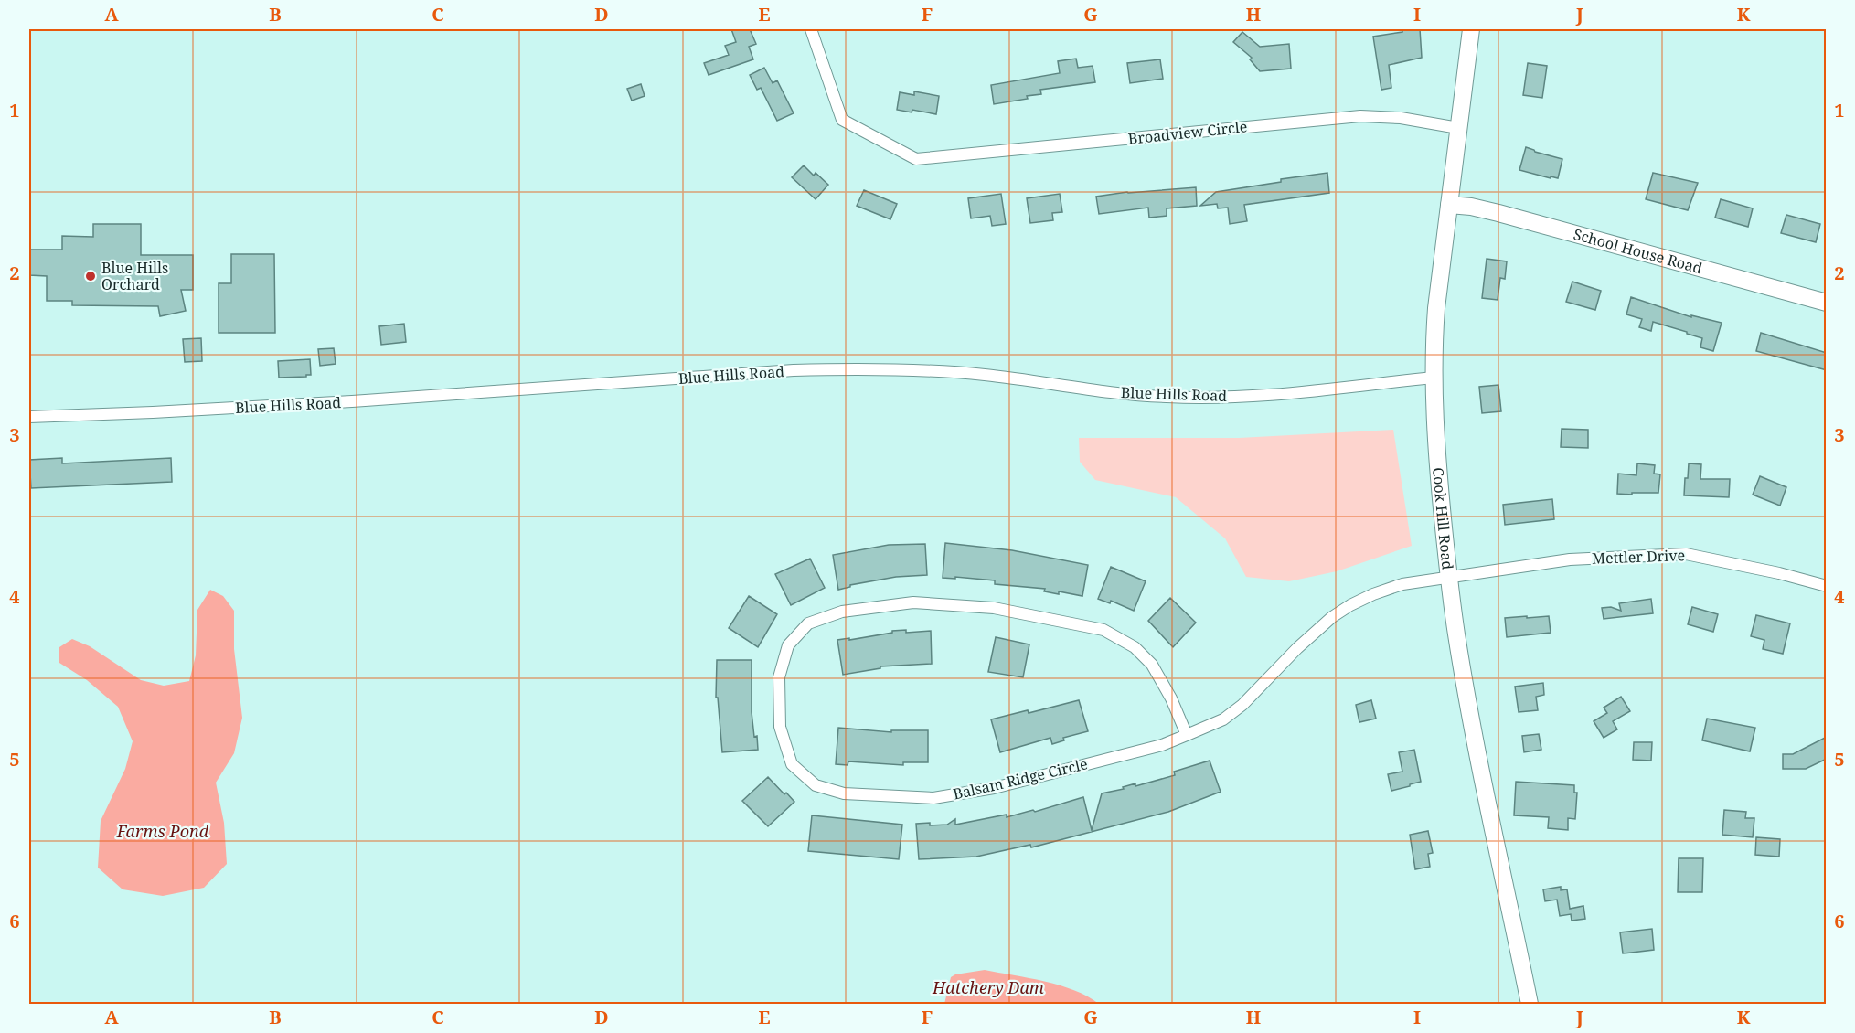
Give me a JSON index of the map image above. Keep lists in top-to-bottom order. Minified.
{"streets":{"street":["Broadview Circle","School House Road","Blue Hills Road","Cook Hill Road","Mettler Drive","Balsam Ridge Circle"]},"crossings":[["Broadview Circle","Cook Hill Road"],["School House Road","Cook Hill Road"],["Blue Hills Road","Cook Hill Road"],["Cook Hill Road","Mettler Drive"],["Cook Hill Road","Balsam Ridge Circle"],["Mettler Drive","Balsam Ridge Circle"]],"water":["Farms Pond","Hatchery Dam"],"places":["Blue Hills Orchard"],"grid":{"columns":["A","B","C","D","E","F","G","H","I","J","K"],"rows":["1","2","3","4","5","6"]}}
